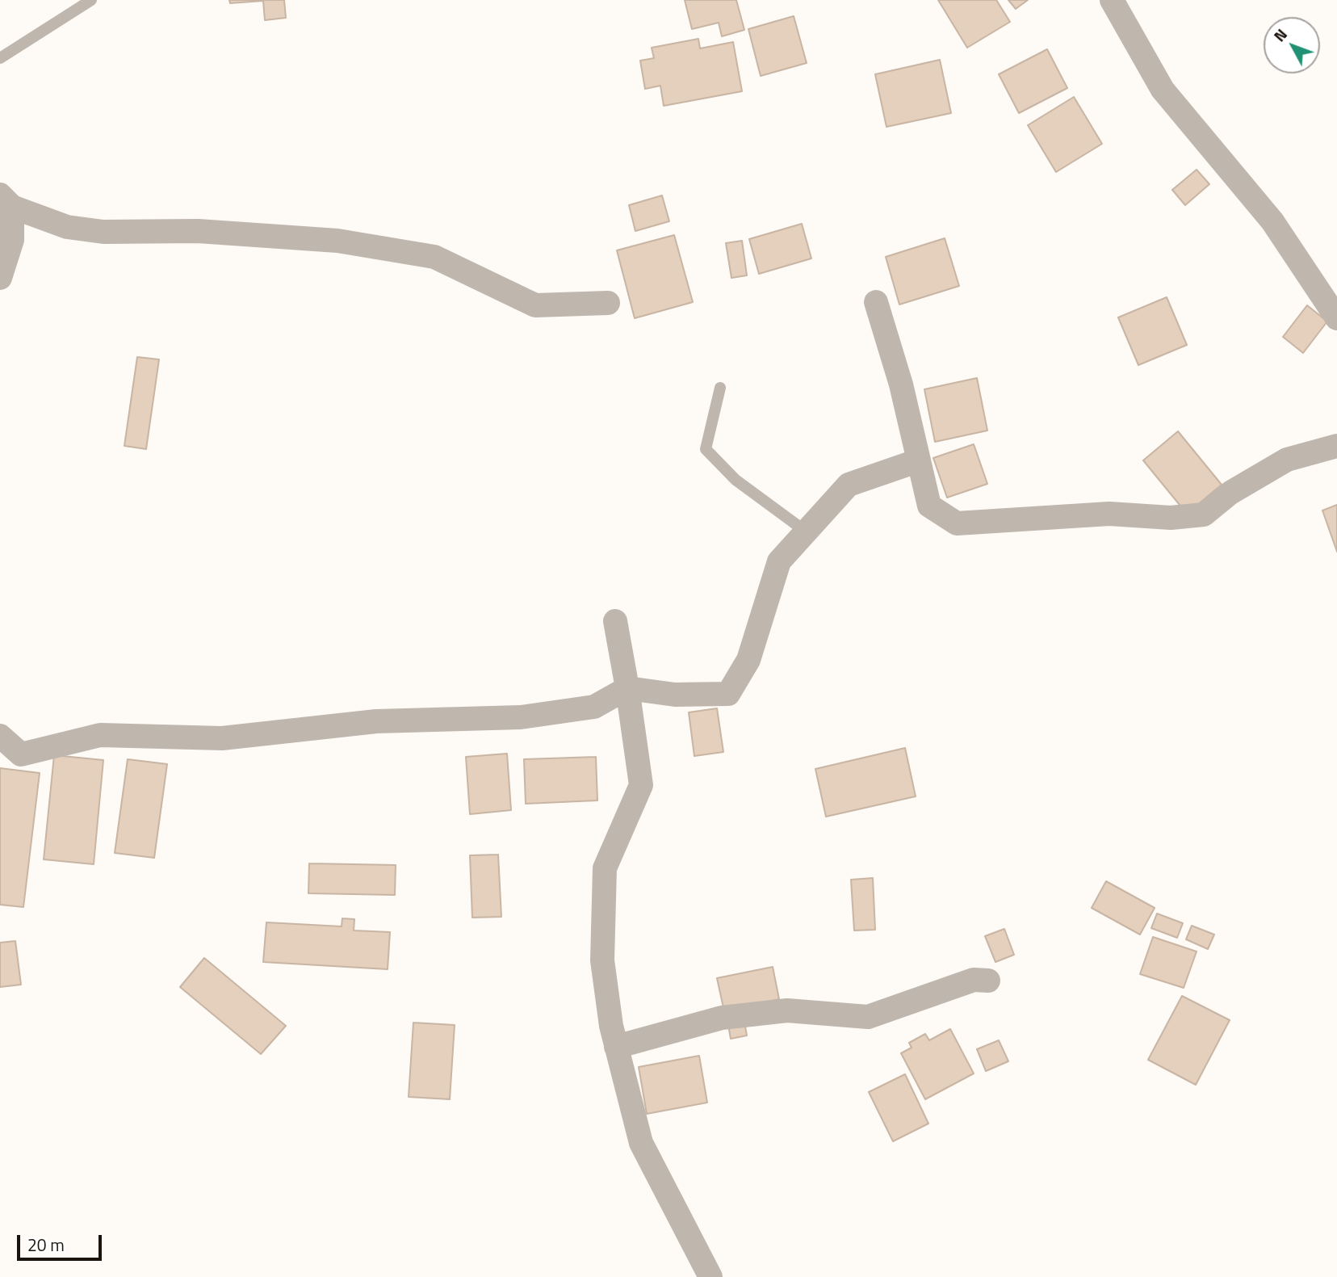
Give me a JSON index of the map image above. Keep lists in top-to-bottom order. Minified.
{"scale_bar":"20 m","north":"top left"}
